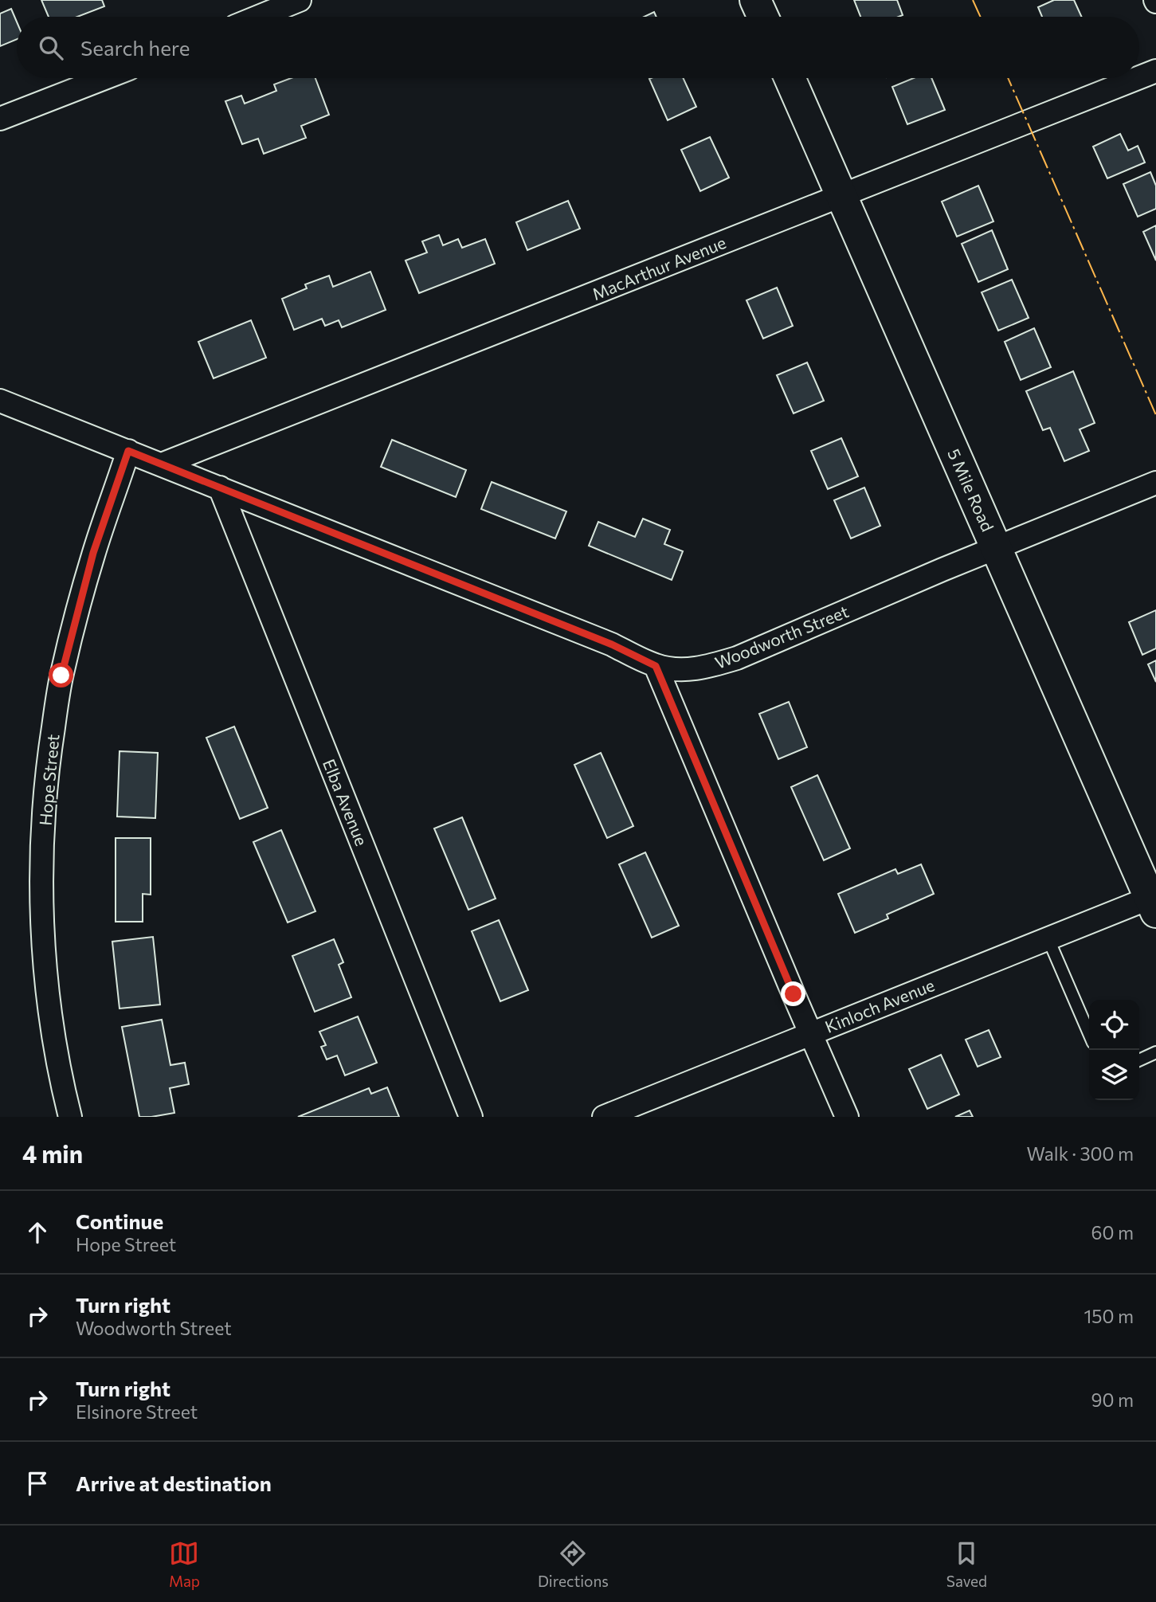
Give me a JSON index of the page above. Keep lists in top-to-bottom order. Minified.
{"streets":{"main road":["5 Mile Road"],"street":["MacArthur Avenue","Woodworth Street","Hope Street","Elba Avenue","Kinloch Avenue"]},"crossings":[["MacArthur Avenue","5 Mile Road"],["MacArthur Avenue","Woodworth Street"],["5 Mile Road","Woodworth Street"],["5 Mile Road","Kinloch Avenue"],["Woodworth Street","Hope Street"],["Woodworth Street","Elba Avenue"]],"page":{"search":"Search here","heading":["4 min","Walk · 300 m"],"list":[["Continue","Hope Street","60 m"],["Turn right","Woodworth Street","150 m"],["Turn right","Elsinore Street","90 m"],"Arrive at destination"],"nav":["Map","Directions","Saved"]}}
